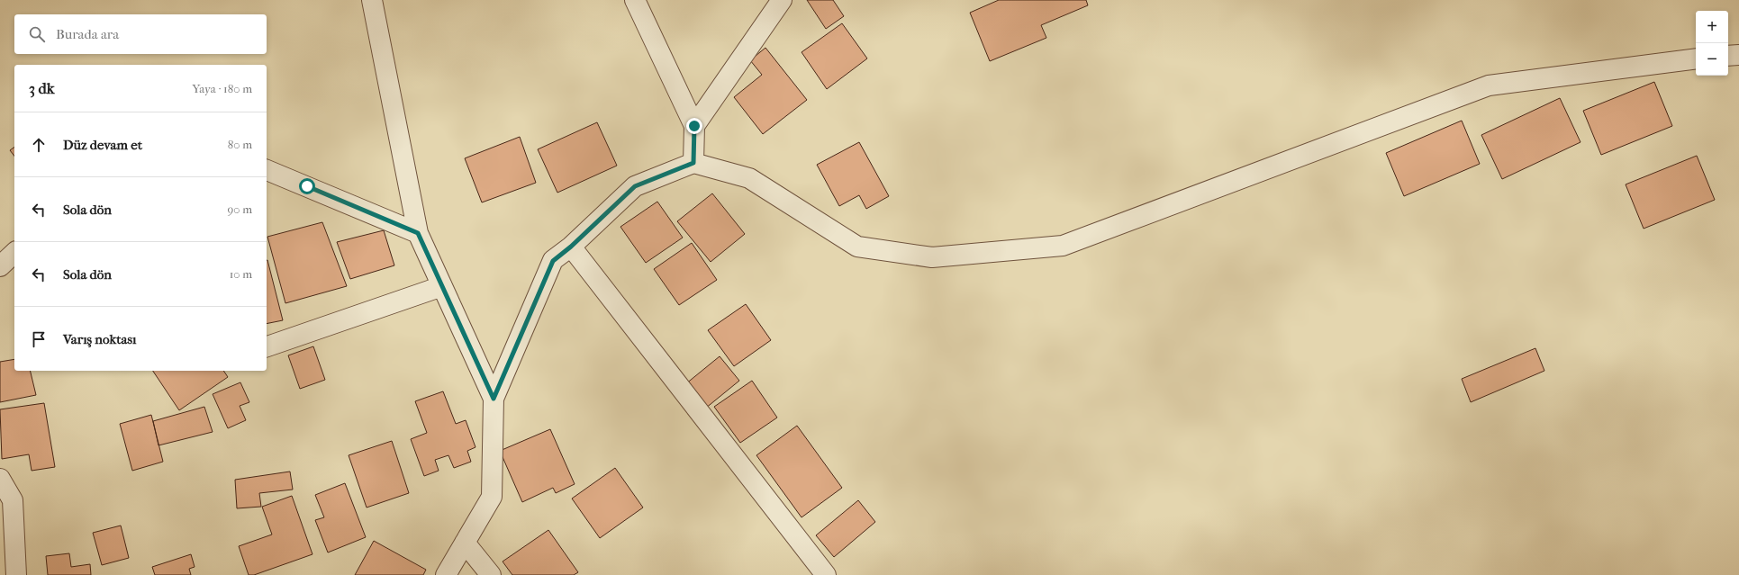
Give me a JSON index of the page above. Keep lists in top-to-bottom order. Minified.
{"page":{"map_buttons":["+","−"],"search":"Burada ara","heading":["3 dk","Yaya · 180 m"],"list":[["Düz devam et","80 m"],["Sola dön","90 m"],["Sola dön","10 m"],"Varış noktası"]}}
